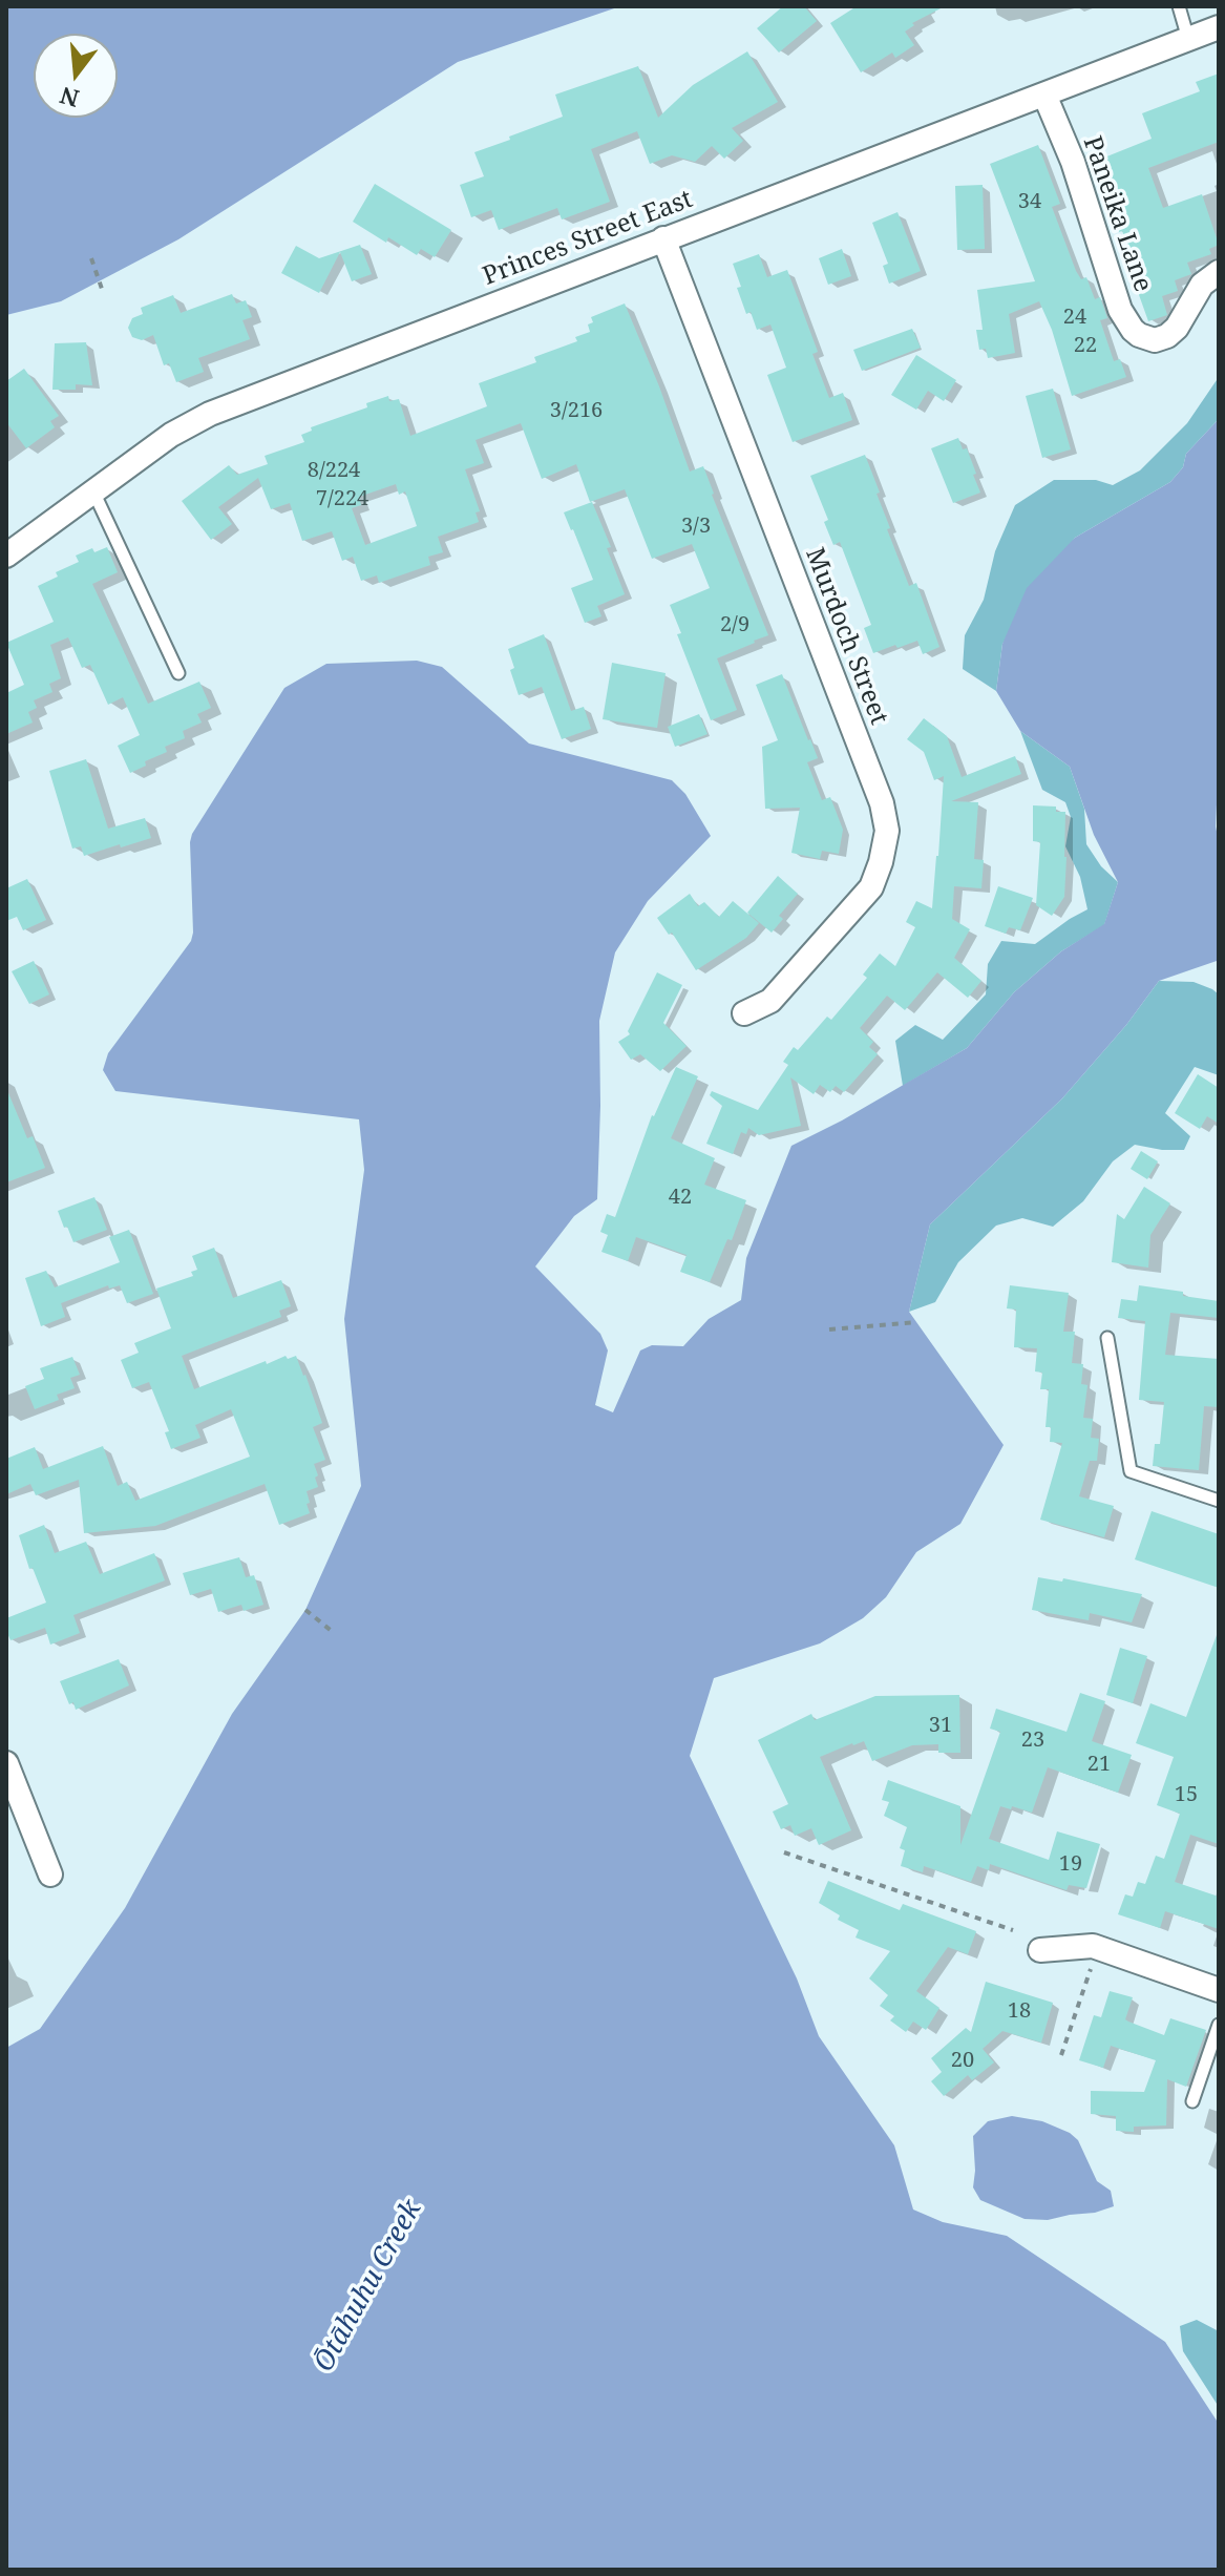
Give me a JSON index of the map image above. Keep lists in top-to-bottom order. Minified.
{"streets":{"street":["Paneika Lane","Princes Street East","Murdoch Street"]},"crossings":[["Paneika Lane","Princes Street East"],["Princes Street East","Murdoch Street"]],"water":["Ōtāhuhu Creek"],"house_numbers":["34","24","22","3/216","8/224","7/224","3/3","2/9","42","31","23","21","15","19","18","20"],"north":"bottom"}
